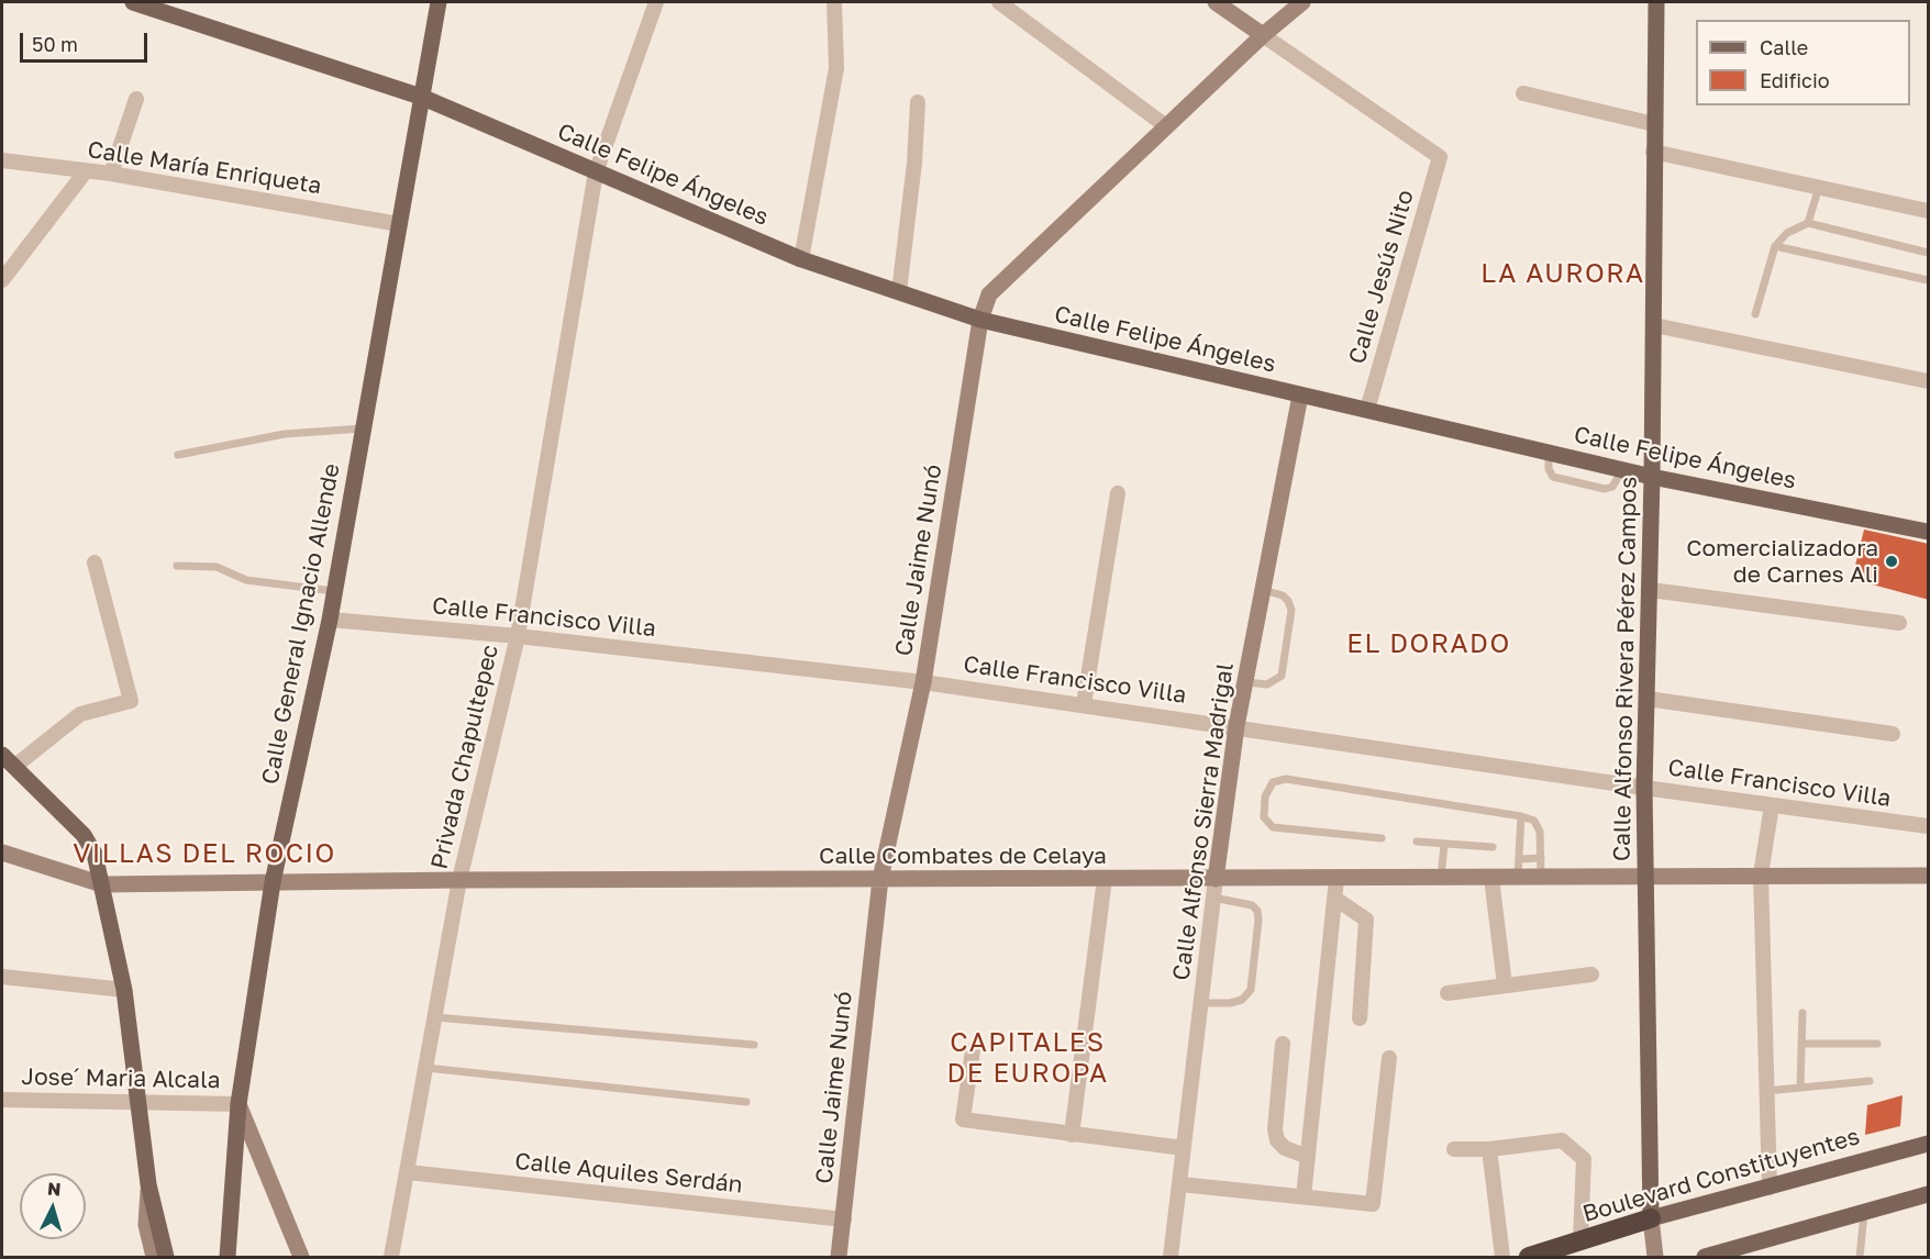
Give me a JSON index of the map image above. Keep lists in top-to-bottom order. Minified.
{"streets":{"highway":["Boulevard Constituyentes"],"main road":["Calle Felipe Ángeles","Calle General Ignacio Allende","Calle Alfonso Rivera Pérez Campos"],"street":["Calle María Enriqueta","Calle Jesús Nito","Calle Jaime Nunó","Calle Francisco Villa","Privada Chapultepec","Calle Alfonso Sierra Madrigal","Calle Combates de Celaya","Jose´ Maria Alcala","Calle Aquiles Serdán"]},"crossings":[["Calle María Enriqueta","Calle General Ignacio Allende"],["Calle Felipe Ángeles","Calle Jesús Nito"],["Calle Felipe Ángeles","Calle Jaime Nunó"],["Calle Felipe Ángeles","Calle General Ignacio Allende"],["Calle Felipe Ángeles","Calle Alfonso Rivera Pérez Campos"],["Calle Felipe Ángeles","Privada Chapultepec"],["Calle Felipe Ángeles","Calle Alfonso Sierra Madrigal"],["Calle Jesús Nito","Calle Jaime Nunó"],["Calle Jaime Nunó","Calle Francisco Villa"],["Calle Jaime Nunó","Calle Combates de Celaya"],["Calle Jaime Nunó","Calle Aquiles Serdán"],["Calle Francisco Villa","Calle General Ignacio Allende"],["Calle Francisco Villa","Calle Alfonso Rivera Pérez Campos"],["Calle Francisco Villa","Privada Chapultepec"],["Calle Francisco Villa","Calle Alfonso Sierra Madrigal"],["Calle General Ignacio Allende","Calle Combates de Celaya"],["Calle General Ignacio Allende","Jose´ Maria Alcala"],["Calle Alfonso Rivera Pérez Campos","Calle Combates de Celaya"],["Calle Alfonso Rivera Pérez Campos","Boulevard Constituyentes"],["Privada Chapultepec","Calle Combates de Celaya"],["Privada Chapultepec","Calle Aquiles Serdán"],["Calle Alfonso Sierra Madrigal","Calle Combates de Celaya"]],"districts":["LA AURORA","EL DORADO","VILLAS DEL ROCIO","CAPITALES DE EUROPA"],"places":["Comercializadora de Carnes Ali"],"legend":["Calle","Edificio"],"scale_bar":"50 m","north":"top"}
